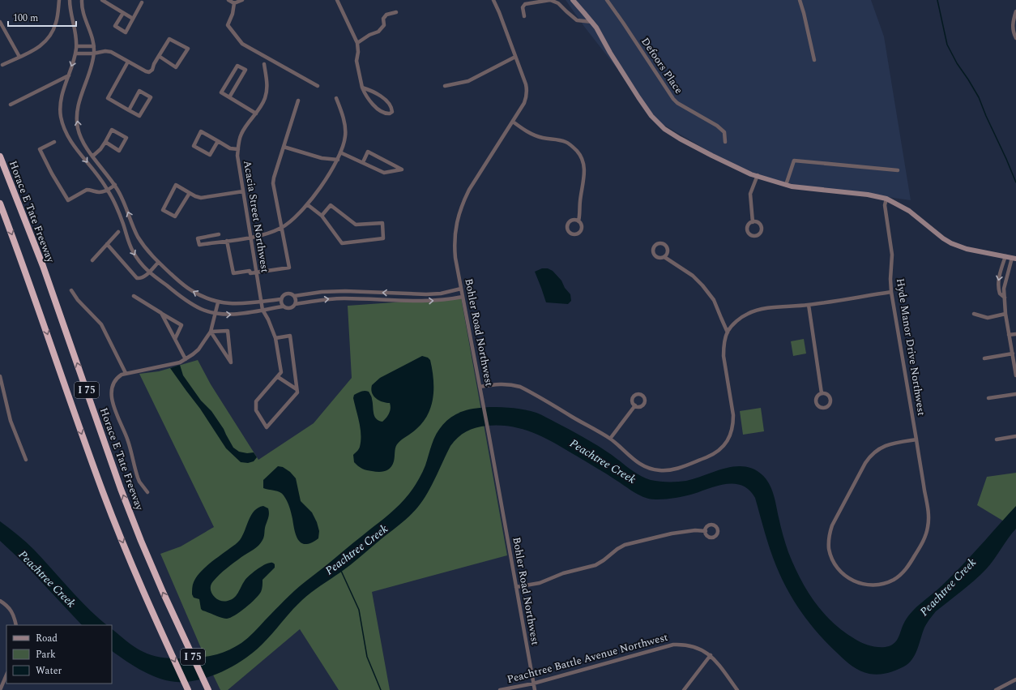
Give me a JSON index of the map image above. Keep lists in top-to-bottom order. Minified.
{"streets":{"highway":["Horace E Tate Freeway","I 75"],"street":["Defoors Place","Acacia Street Northwest","Bohler Road Northwest","Hyde Manor Drive Northwest","Peachtree Battle Avenue Northwest"]},"crossings":[["Bohler Road Northwest","Peachtree Battle Avenue Northwest"]],"water":["Peachtree Creek"],"legend":["Road","Park","Water"],"scale_bar":"100 m"}
